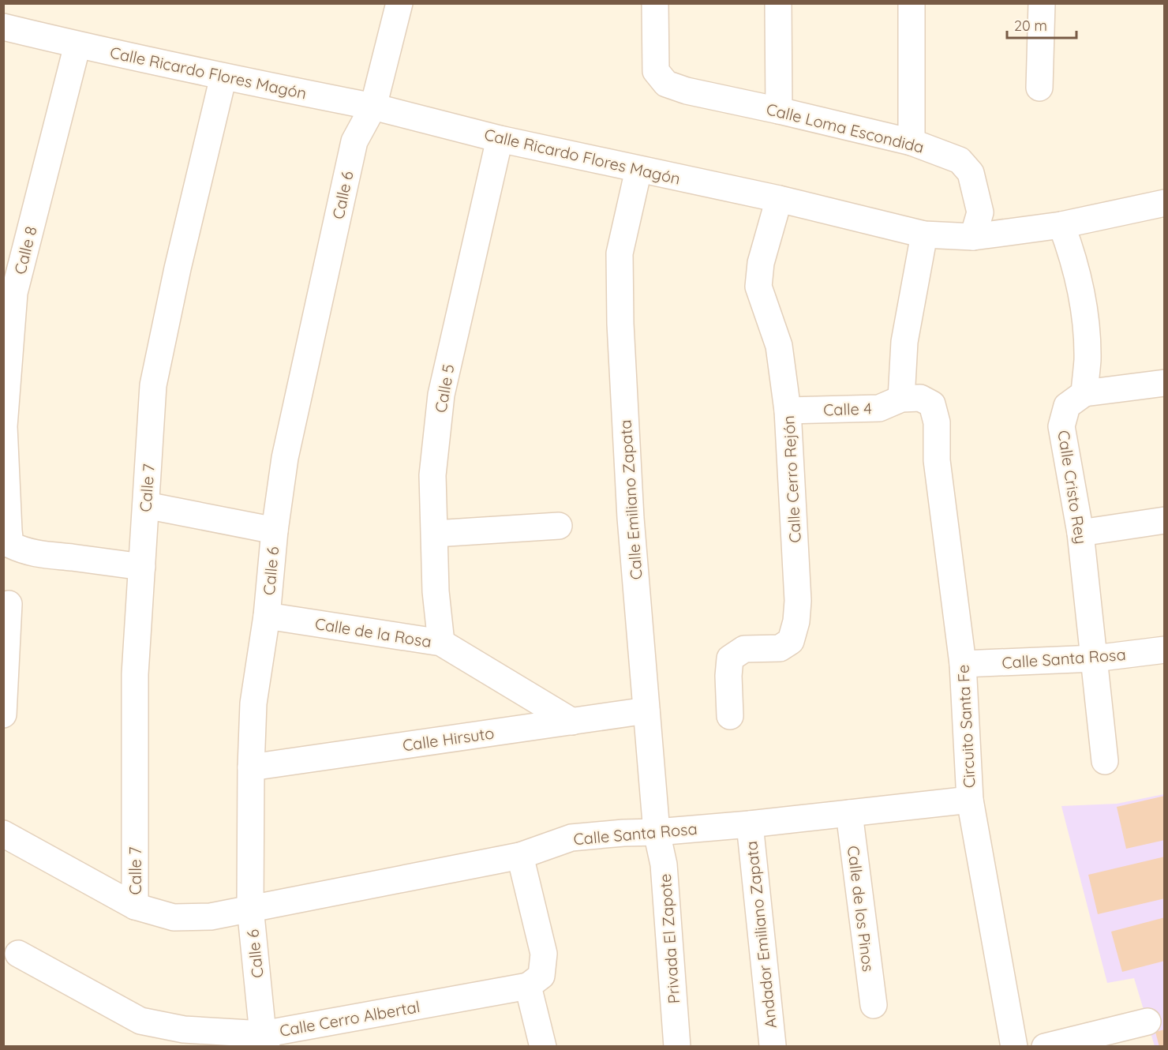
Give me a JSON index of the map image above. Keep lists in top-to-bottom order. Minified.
{"streets":{"street":["Calle Ricardo Flores Magón","Calle Loma Escondida","Calle 6","Calle 8","Calle 5","Calle 4","Calle Cerro Rejón","Calle Cristo Rey","Calle 7","Calle Emiliano Zapata","Calle de la Rosa","Calle Santa Rosa","Circuito Santa Fe","Calle Hirsuto","Calle de los Pinos","Andador Emiliano Zapata","Privada El Zapote","Calle Cerro Albertal"]},"crossings":[["Calle Ricardo Flores Magón","Calle Loma Escondida"],["Calle Ricardo Flores Magón","Calle 6"],["Calle Ricardo Flores Magón","Calle 8"],["Calle Ricardo Flores Magón","Calle 5"],["Calle Ricardo Flores Magón","Calle Cerro Rejón"],["Calle Ricardo Flores Magón","Calle 7"],["Calle Ricardo Flores Magón","Calle Emiliano Zapata"],["Calle 6","Calle de la Rosa"],["Calle 6","Calle Santa Rosa"],["Calle 6","Calle Hirsuto"],["Calle 6","Calle Cerro Albertal"],["Calle 8","Calle 7"],["Calle 5","Calle de la Rosa"],["Calle 4","Calle Cerro Rejón"],["Calle 4","Circuito Santa Fe"],["Calle Cristo Rey","Calle Santa Rosa"],["Calle 7","Calle Santa Rosa"],["Calle Emiliano Zapata","Calle Santa Rosa"],["Calle Emiliano Zapata","Calle Hirsuto"],["Calle Emiliano Zapata","Privada El Zapote"],["Calle de la Rosa","Calle Hirsuto"],["Calle Santa Rosa","Circuito Santa Fe"],["Calle Santa Rosa","Calle de los Pinos"],["Calle Santa Rosa","Andador Emiliano Zapata"],["Calle Santa Rosa","Privada El Zapote"]],"scale_bar":"20 m"}
